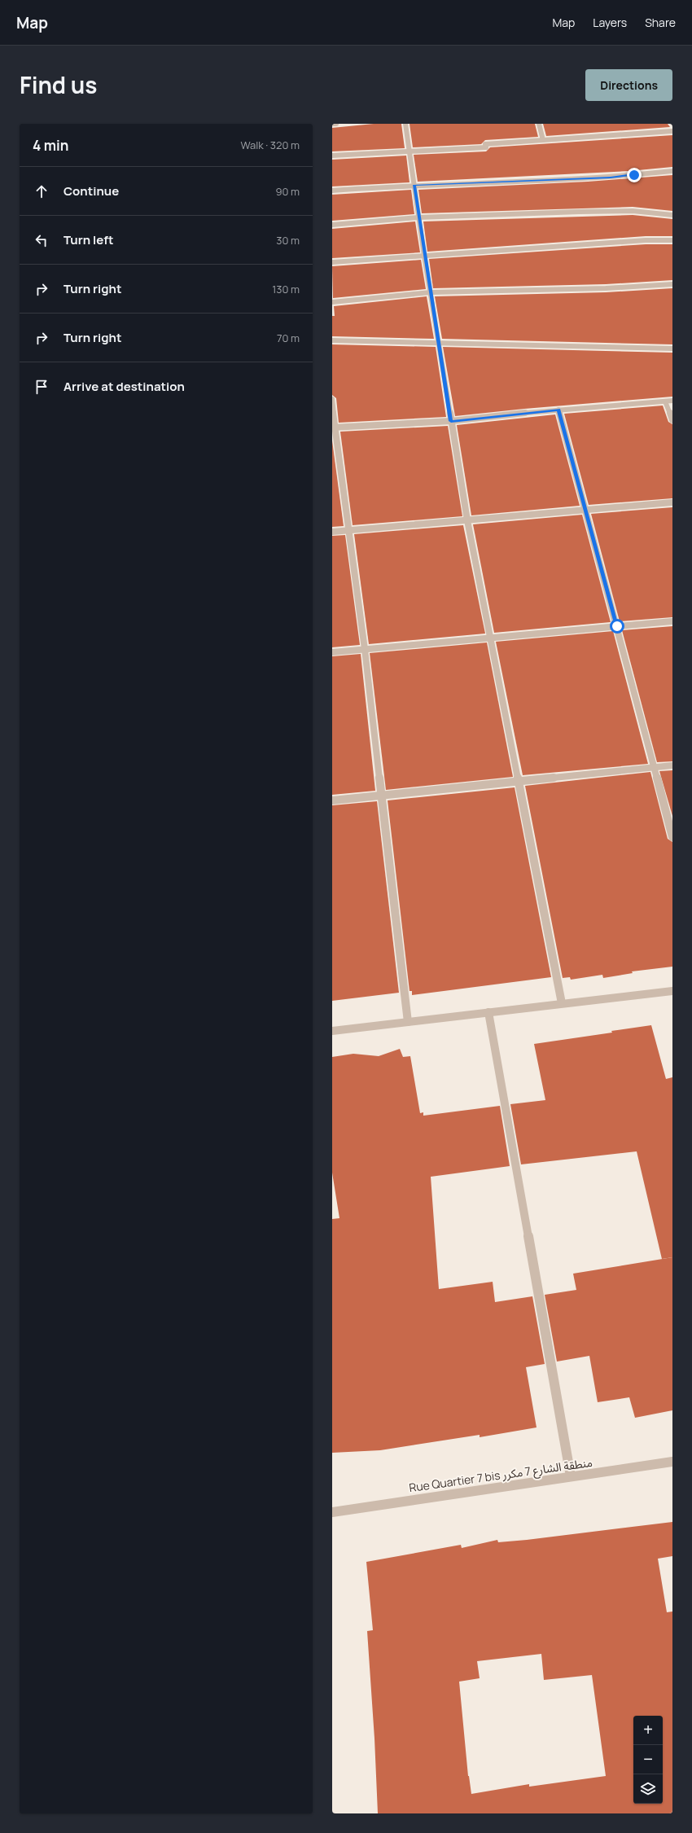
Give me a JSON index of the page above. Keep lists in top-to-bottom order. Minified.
{"streets":{"street":["Rue Quartier 7 bis منطقة الشارع 7 مكرر"]},"page":{"header":"Map","nav":["Map","Layers","Share"],"title":"Find us","buttons":"Directions","heading":["4 min","Walk · 320 m"],"list":[["Continue","90 m"],["Turn left","30 m"],["Turn right","130 m"],["Turn right","70 m"],"Arrive at destination"],"map_buttons":["+","−"]}}
